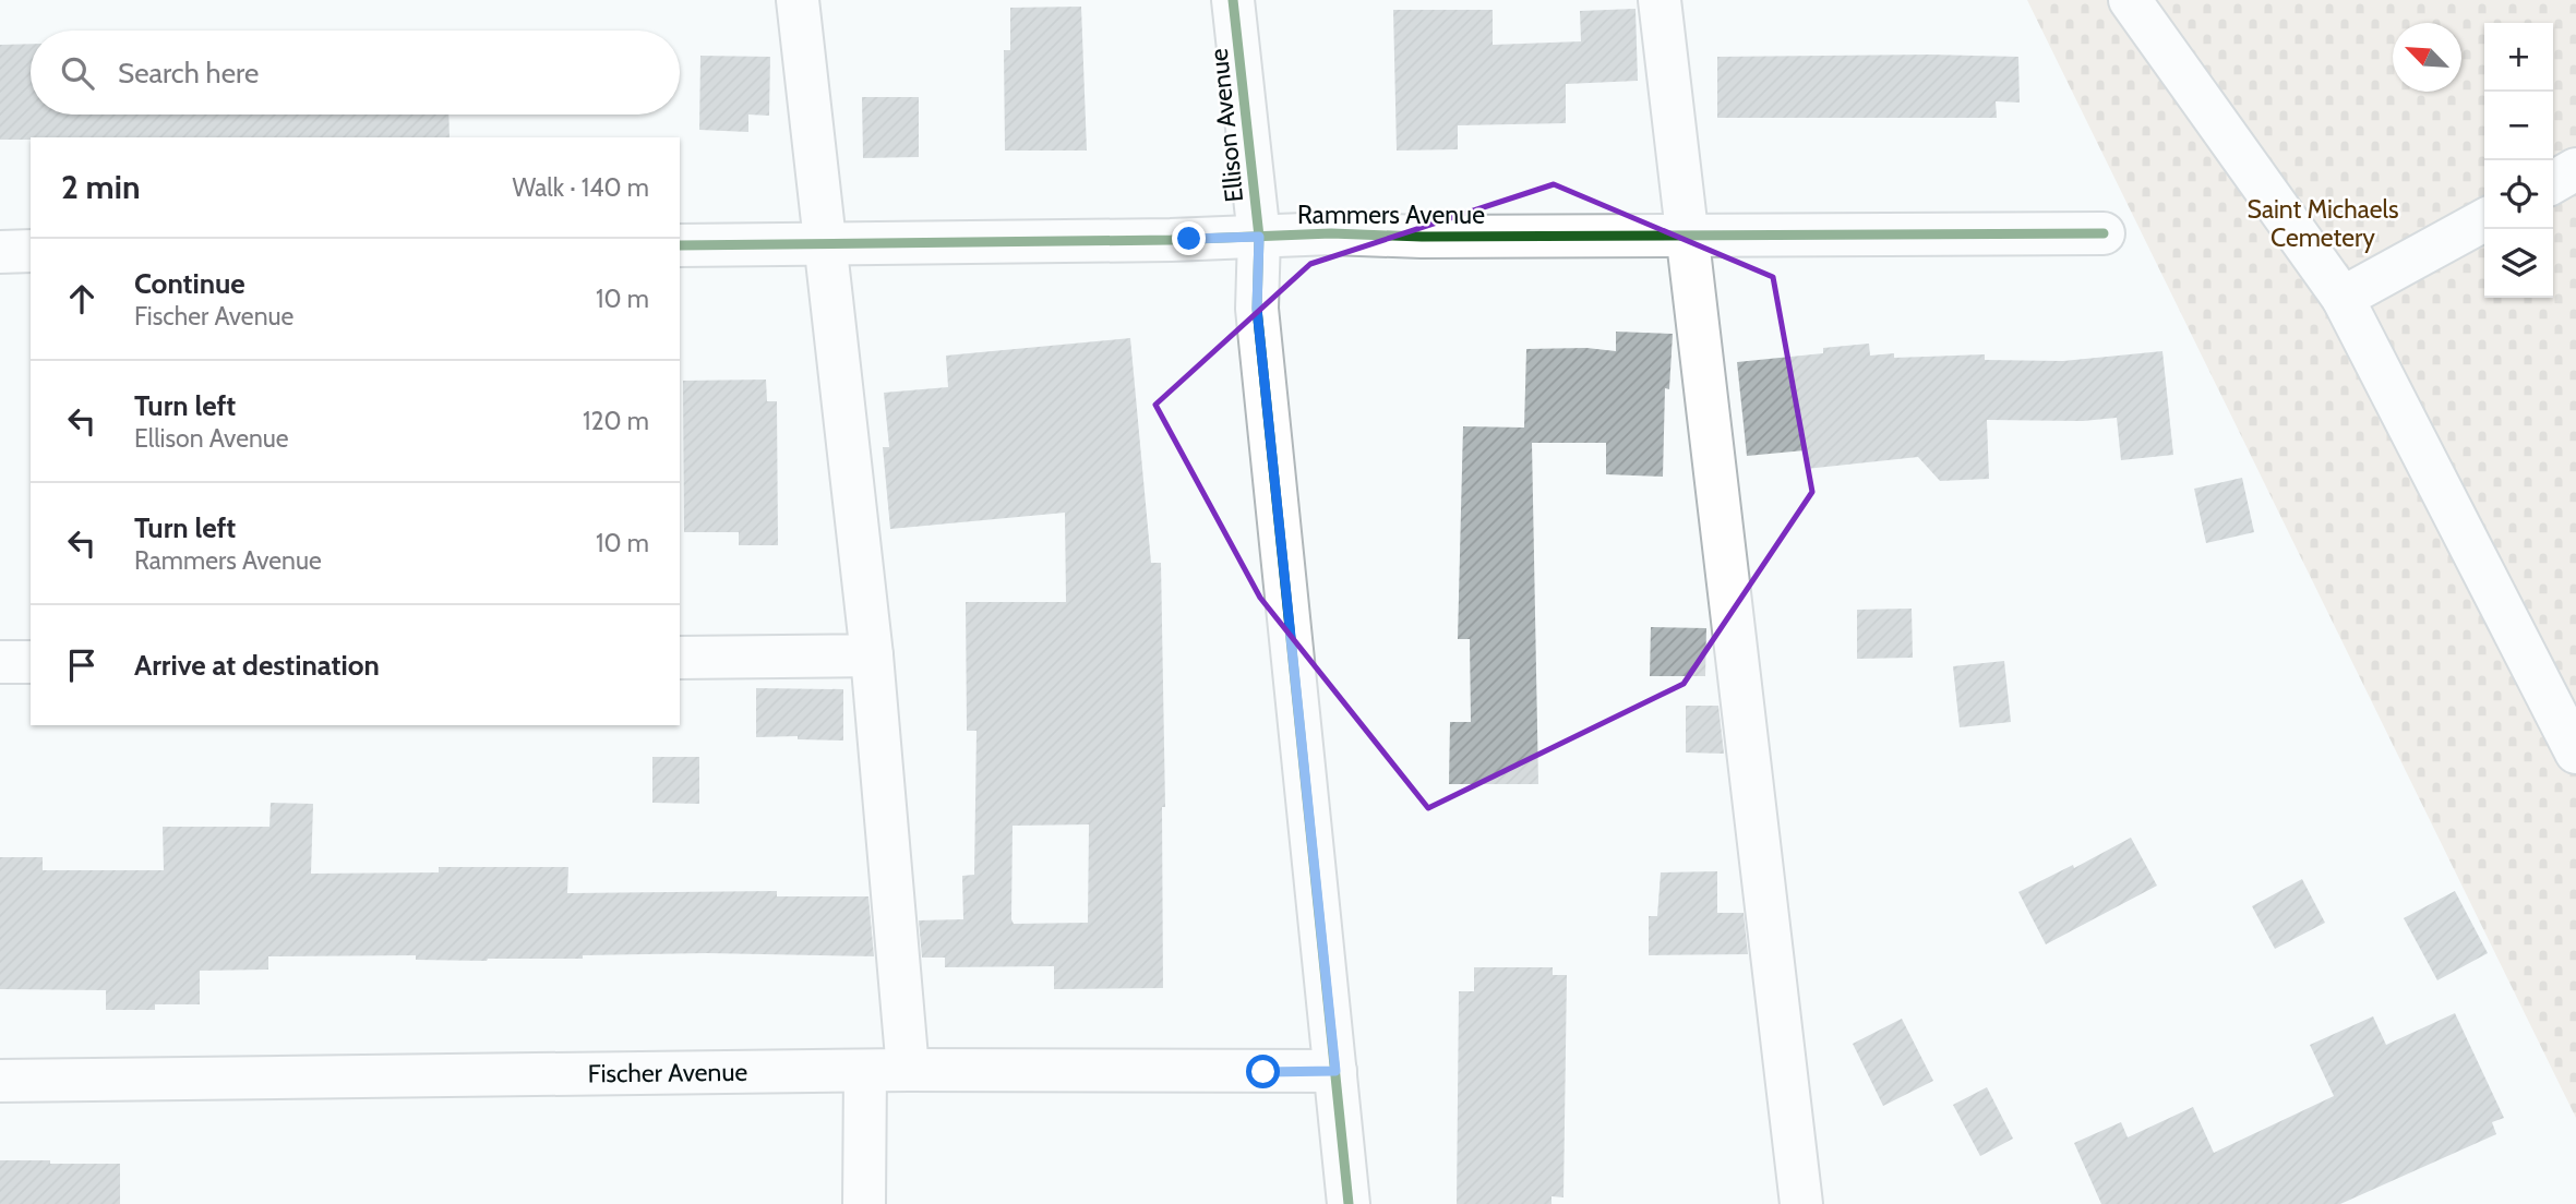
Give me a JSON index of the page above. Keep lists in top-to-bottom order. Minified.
{"streets":{"street":["Ellison Avenue","Rammers Avenue","Fischer Avenue"]},"crossings":[["Ellison Avenue","Rammers Avenue"],["Ellison Avenue","Fischer Avenue"]],"parks":["Saint Michaels Cemetery"],"north":"top left","page":{"map_buttons":["+","−"],"search":"Search here","heading":["2 min","Walk · 140 m"],"list":[["Continue","Fischer Avenue","10 m"],["Turn left","Ellison Avenue","120 m"],["Turn left","Rammers Avenue","10 m"],"Arrive at destination"]}}
